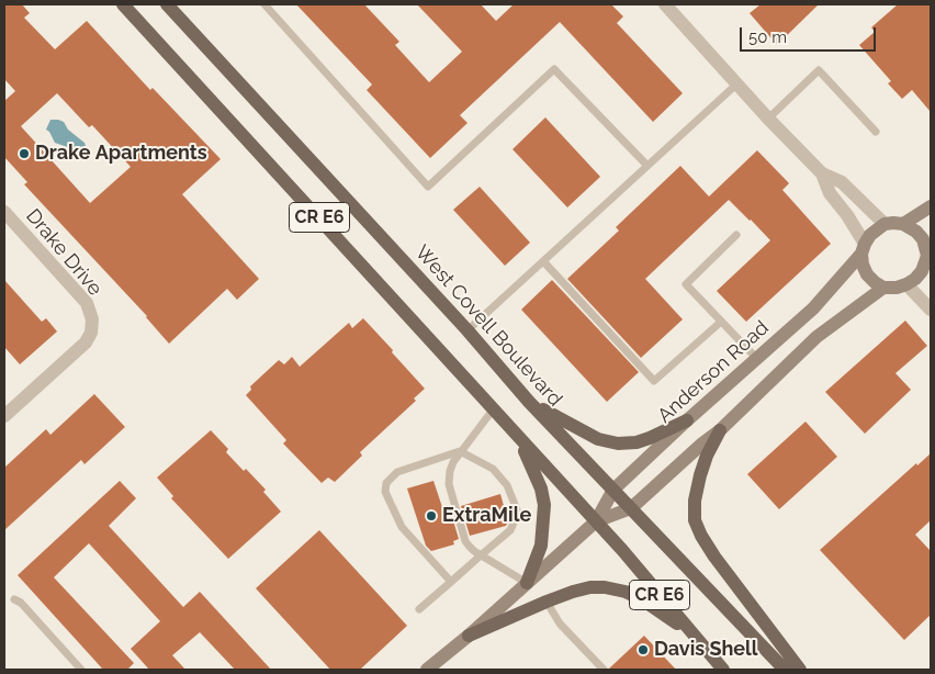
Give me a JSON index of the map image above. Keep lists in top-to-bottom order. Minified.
{"streets":{"main road":["CR E6","West Covell Boulevard"],"street":["Drake Drive","Anderson Road"]},"crossings":[["CR E6","Anderson Road"],["West Covell Boulevard","Anderson Road"]],"places":["Drake Apartments","ExtraMile","Davis Shell"],"scale_bar":"50 m"}
